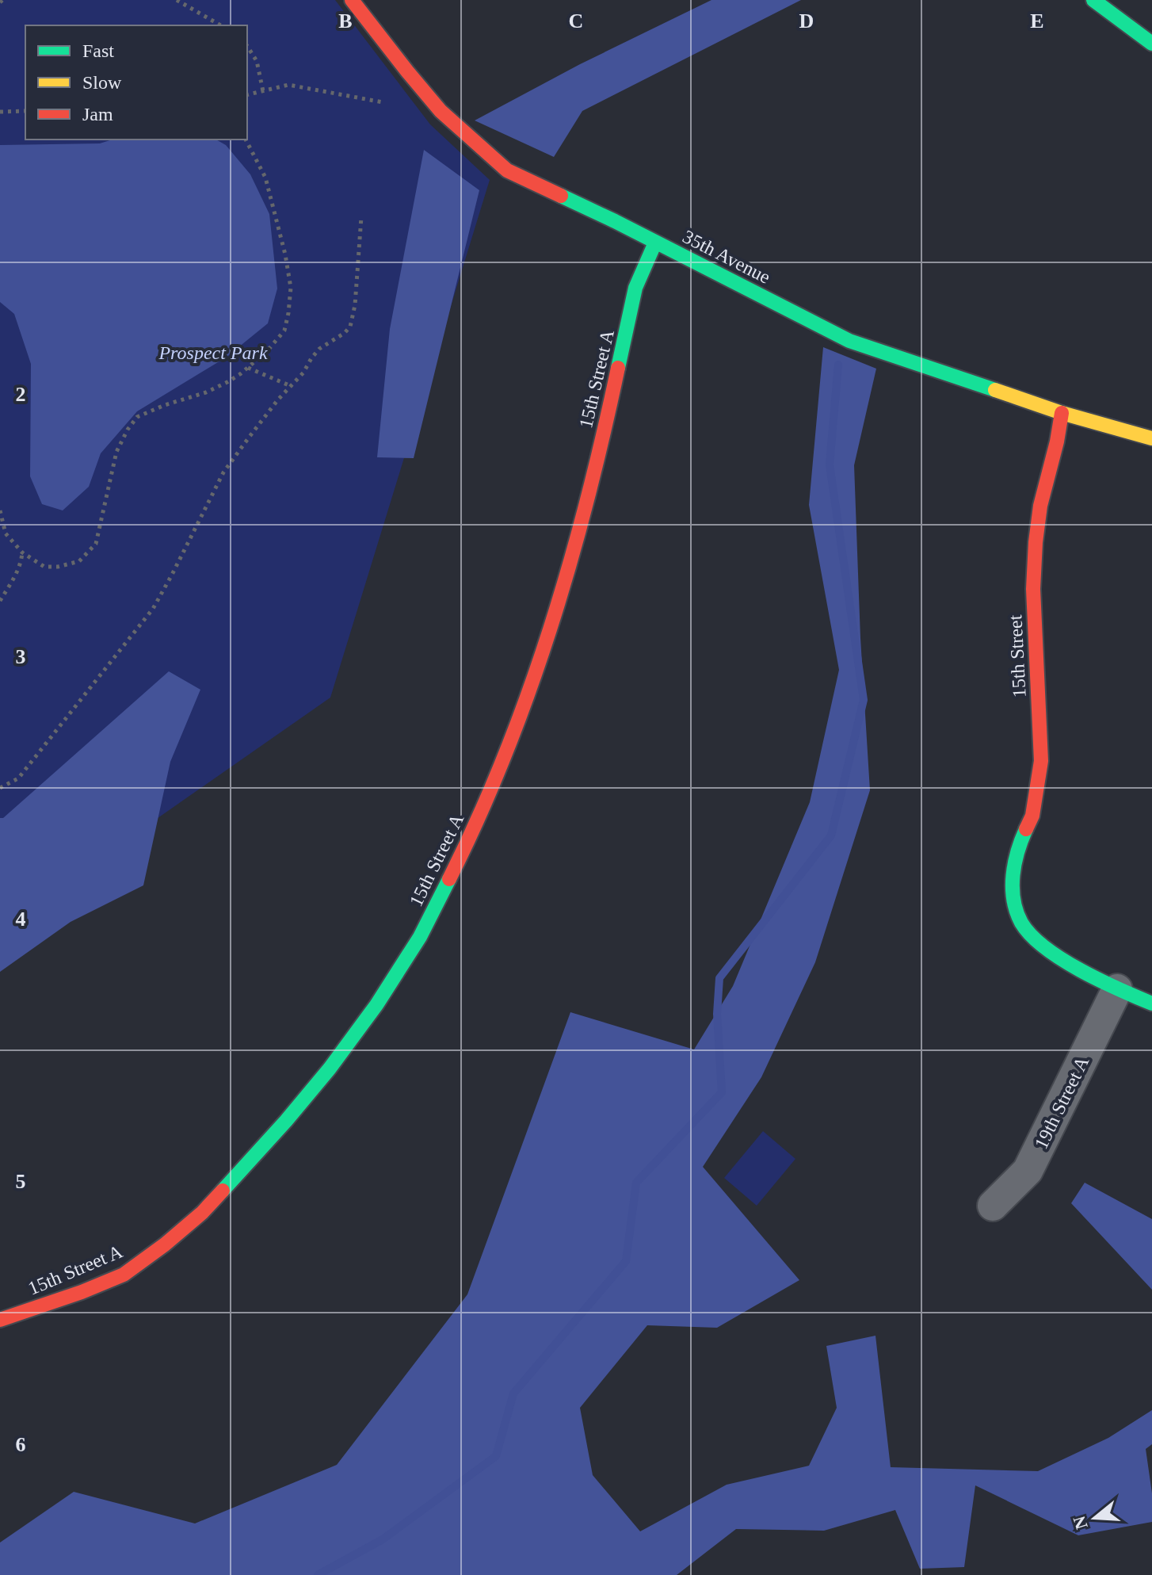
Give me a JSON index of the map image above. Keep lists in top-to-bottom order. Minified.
{"streets":{"street":["35th Avenue","15th Street A","15th Street","19th Street A"]},"crossings":[["35th Avenue","15th Street A"],["35th Avenue","15th Street"],["15th Street","19th Street A"]],"parks":["Prospect Park"],"legend":["Fast","Slow","Jam"],"north":"left","grid":{"columns":["B","C","D","E"],"rows":["2","3","4","5","6"]}}
